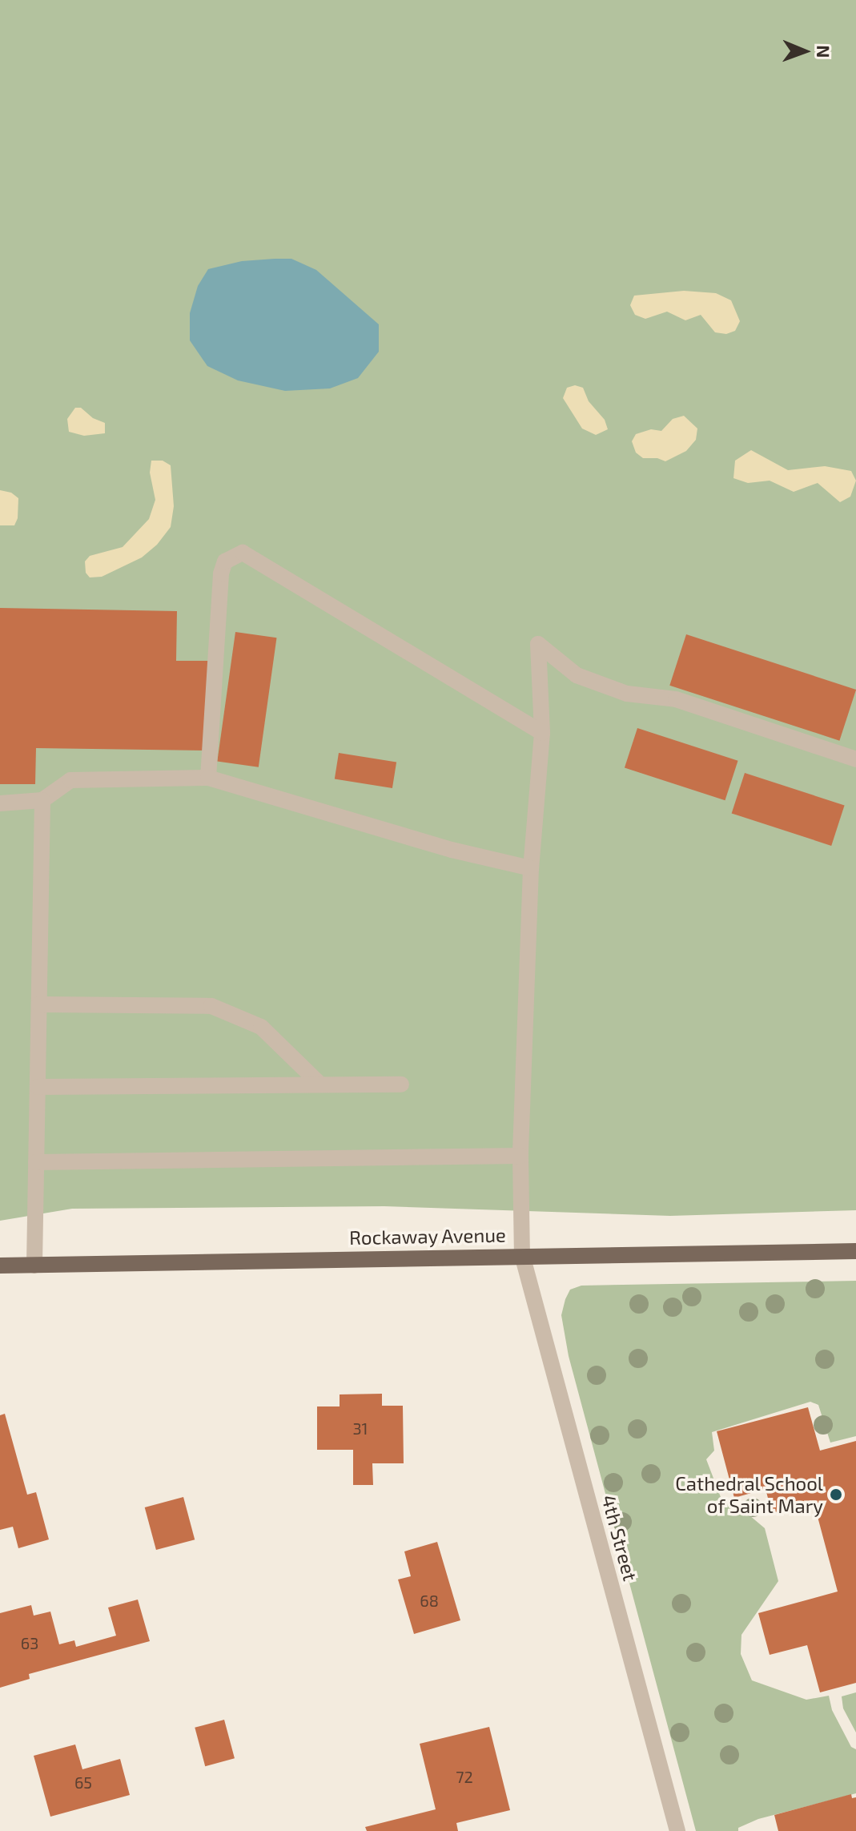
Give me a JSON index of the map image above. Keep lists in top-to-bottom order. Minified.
{"streets":{"main road":["Rockaway Avenue"],"street":["4th Street"]},"crossings":[["Rockaway Avenue","4th Street"]],"places":["Cathedral School of Saint Mary"],"house_numbers":["31","68","63","72","65"],"north":"right"}
